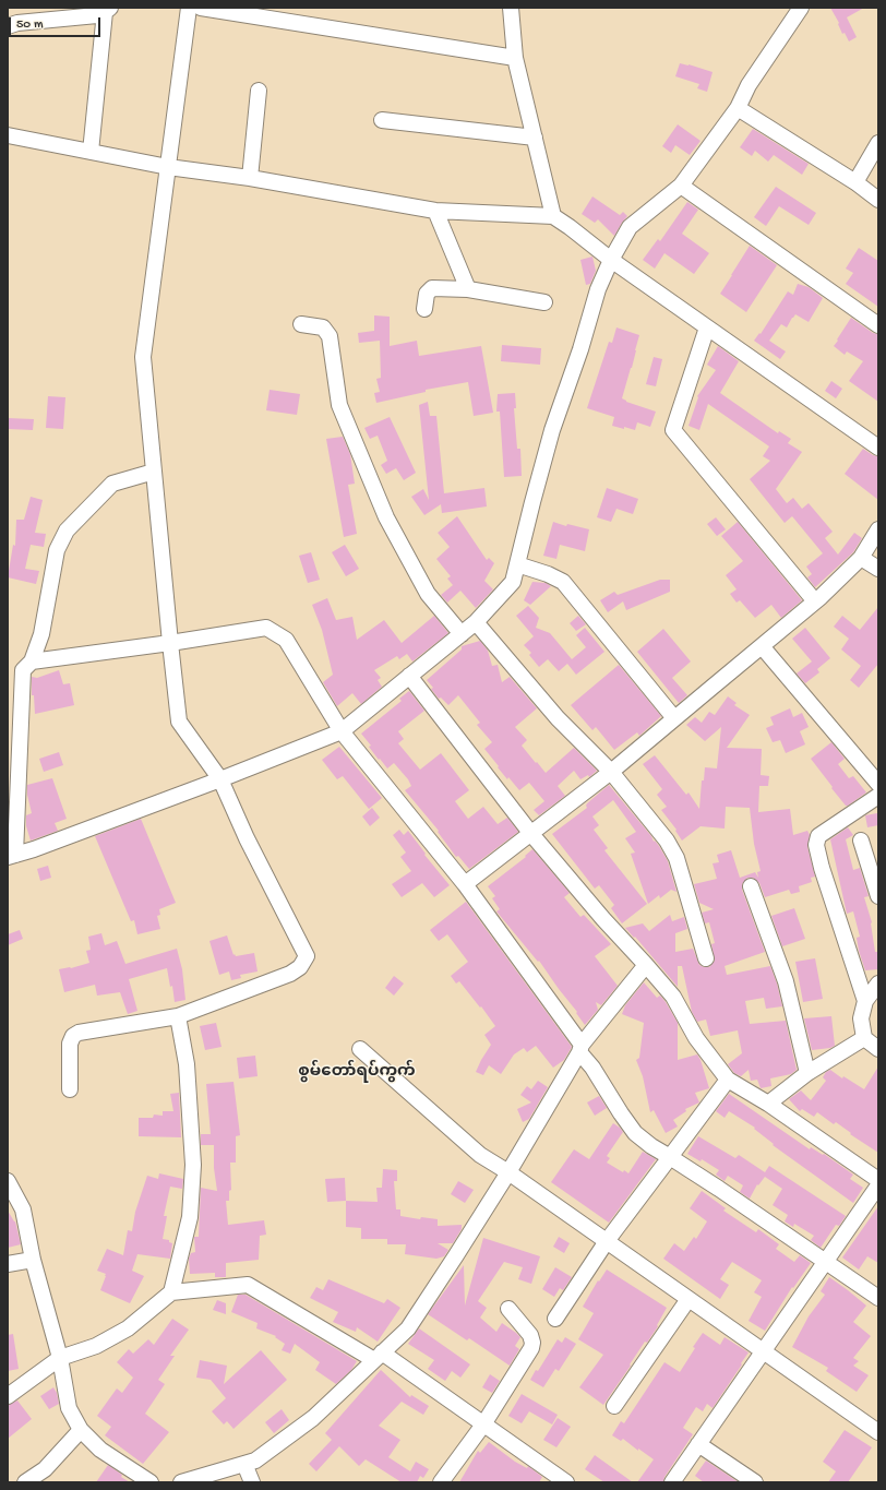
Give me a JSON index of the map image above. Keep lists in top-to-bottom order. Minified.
{"districts":["စွမ်တော်ရပ်ကွက်"],"scale_bar":"50 m"}
